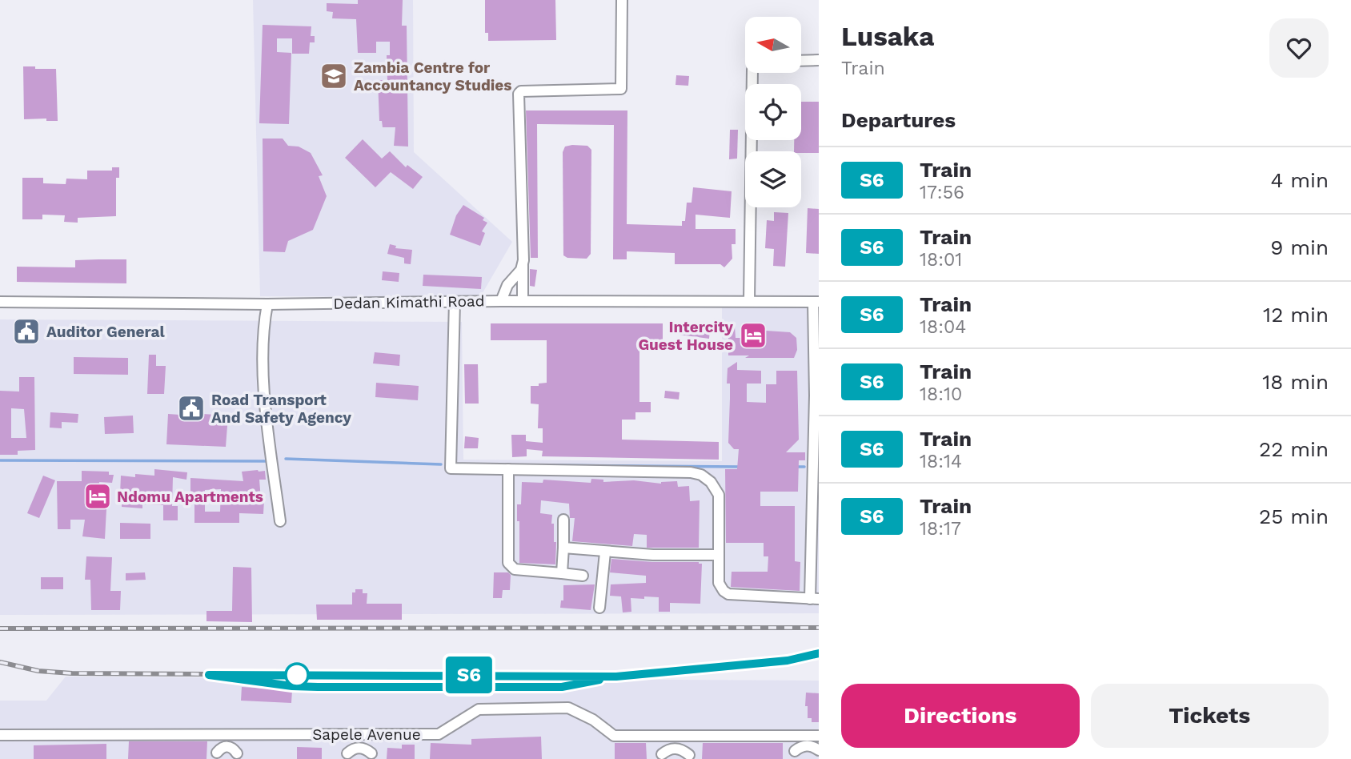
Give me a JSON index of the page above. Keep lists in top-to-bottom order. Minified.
{"streets":{"street":["Dedan Kimathi Road","Sapele Avenue"]},"places":{"school or university":["Zambia Centre for Accountancy Studies"],"public building":["Auditor General","Road Transport And Safety Agency"],"hotel":["Intercity Guest House","Ndomu Apartments"]},"north":"left","page":{"on_map":"S6","heading":[["Lusaka","Train"],"Departures"],"list":[{"mark":"S6","name":"Train","note":"17:56","value":"4 min"},{"mark":"S6","name":"Train","note":"18:01","value":"9 min"},{"mark":"S6","name":"Train","note":"18:04","value":"12 min"},{"mark":"S6","name":"Train","note":"18:10","value":"18 min"},{"mark":"S6","name":"Train","note":"18:14","value":"22 min"},{"mark":"S6","name":"Train","note":"18:17","value":"25 min"}],"buttons":["Directions","Tickets"]}}
